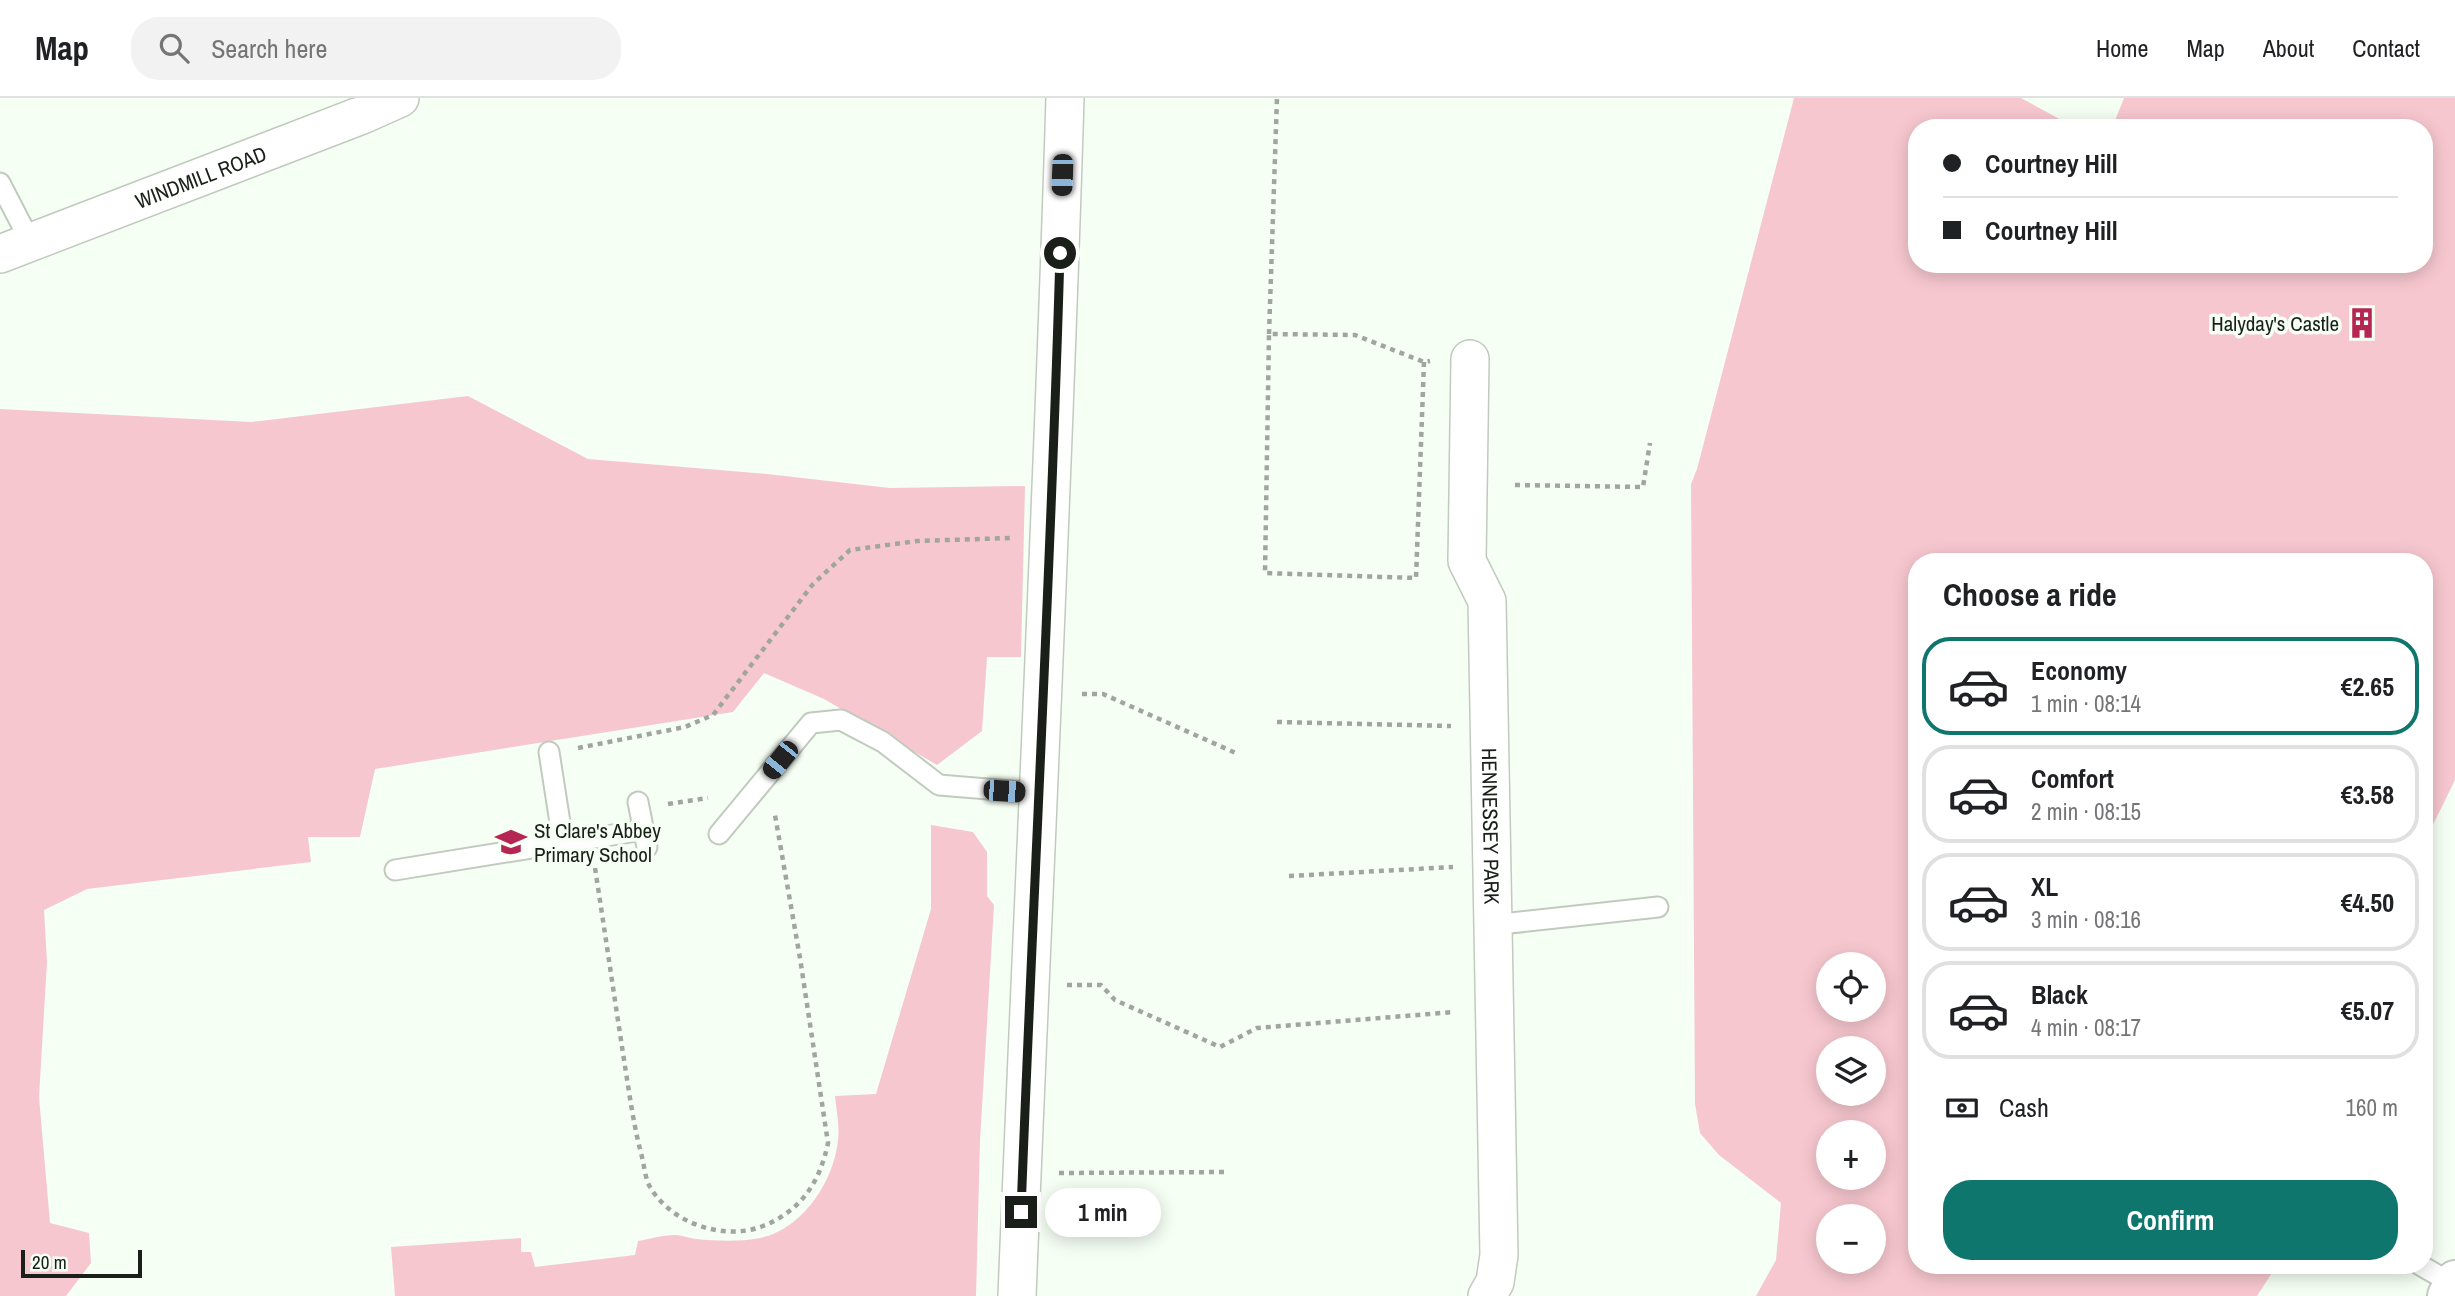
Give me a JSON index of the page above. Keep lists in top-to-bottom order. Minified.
{"streets":{"street":["WINDMILL ROAD","HENNESSEY PARK"]},"places":{"building":["Halyday's Castle"],"school or university":["St Clare's Abbey Primary School"]},"scale_bar":"20 m","page":{"header":"Map","search":"Search here","nav":["Home","Map","About","Contact"],"banner":["Courtney Hill","Courtney Hill"],"heading":"Choose a ride","list":[{"name":"Economy","note":"1 min · 08:14","value":"€2.65"},{"name":"Comfort","note":"2 min · 08:15","value":"€3.58"},{"name":"XL","note":"3 min · 08:16","value":"€4.50"},{"name":"Black","note":"4 min · 08:17","value":"€5.07"}],"map_buttons":["+","−"],"pay":["Cash","160 m"],"buttons":"Confirm","bubble":"1 min","scale":"20 m"}}
